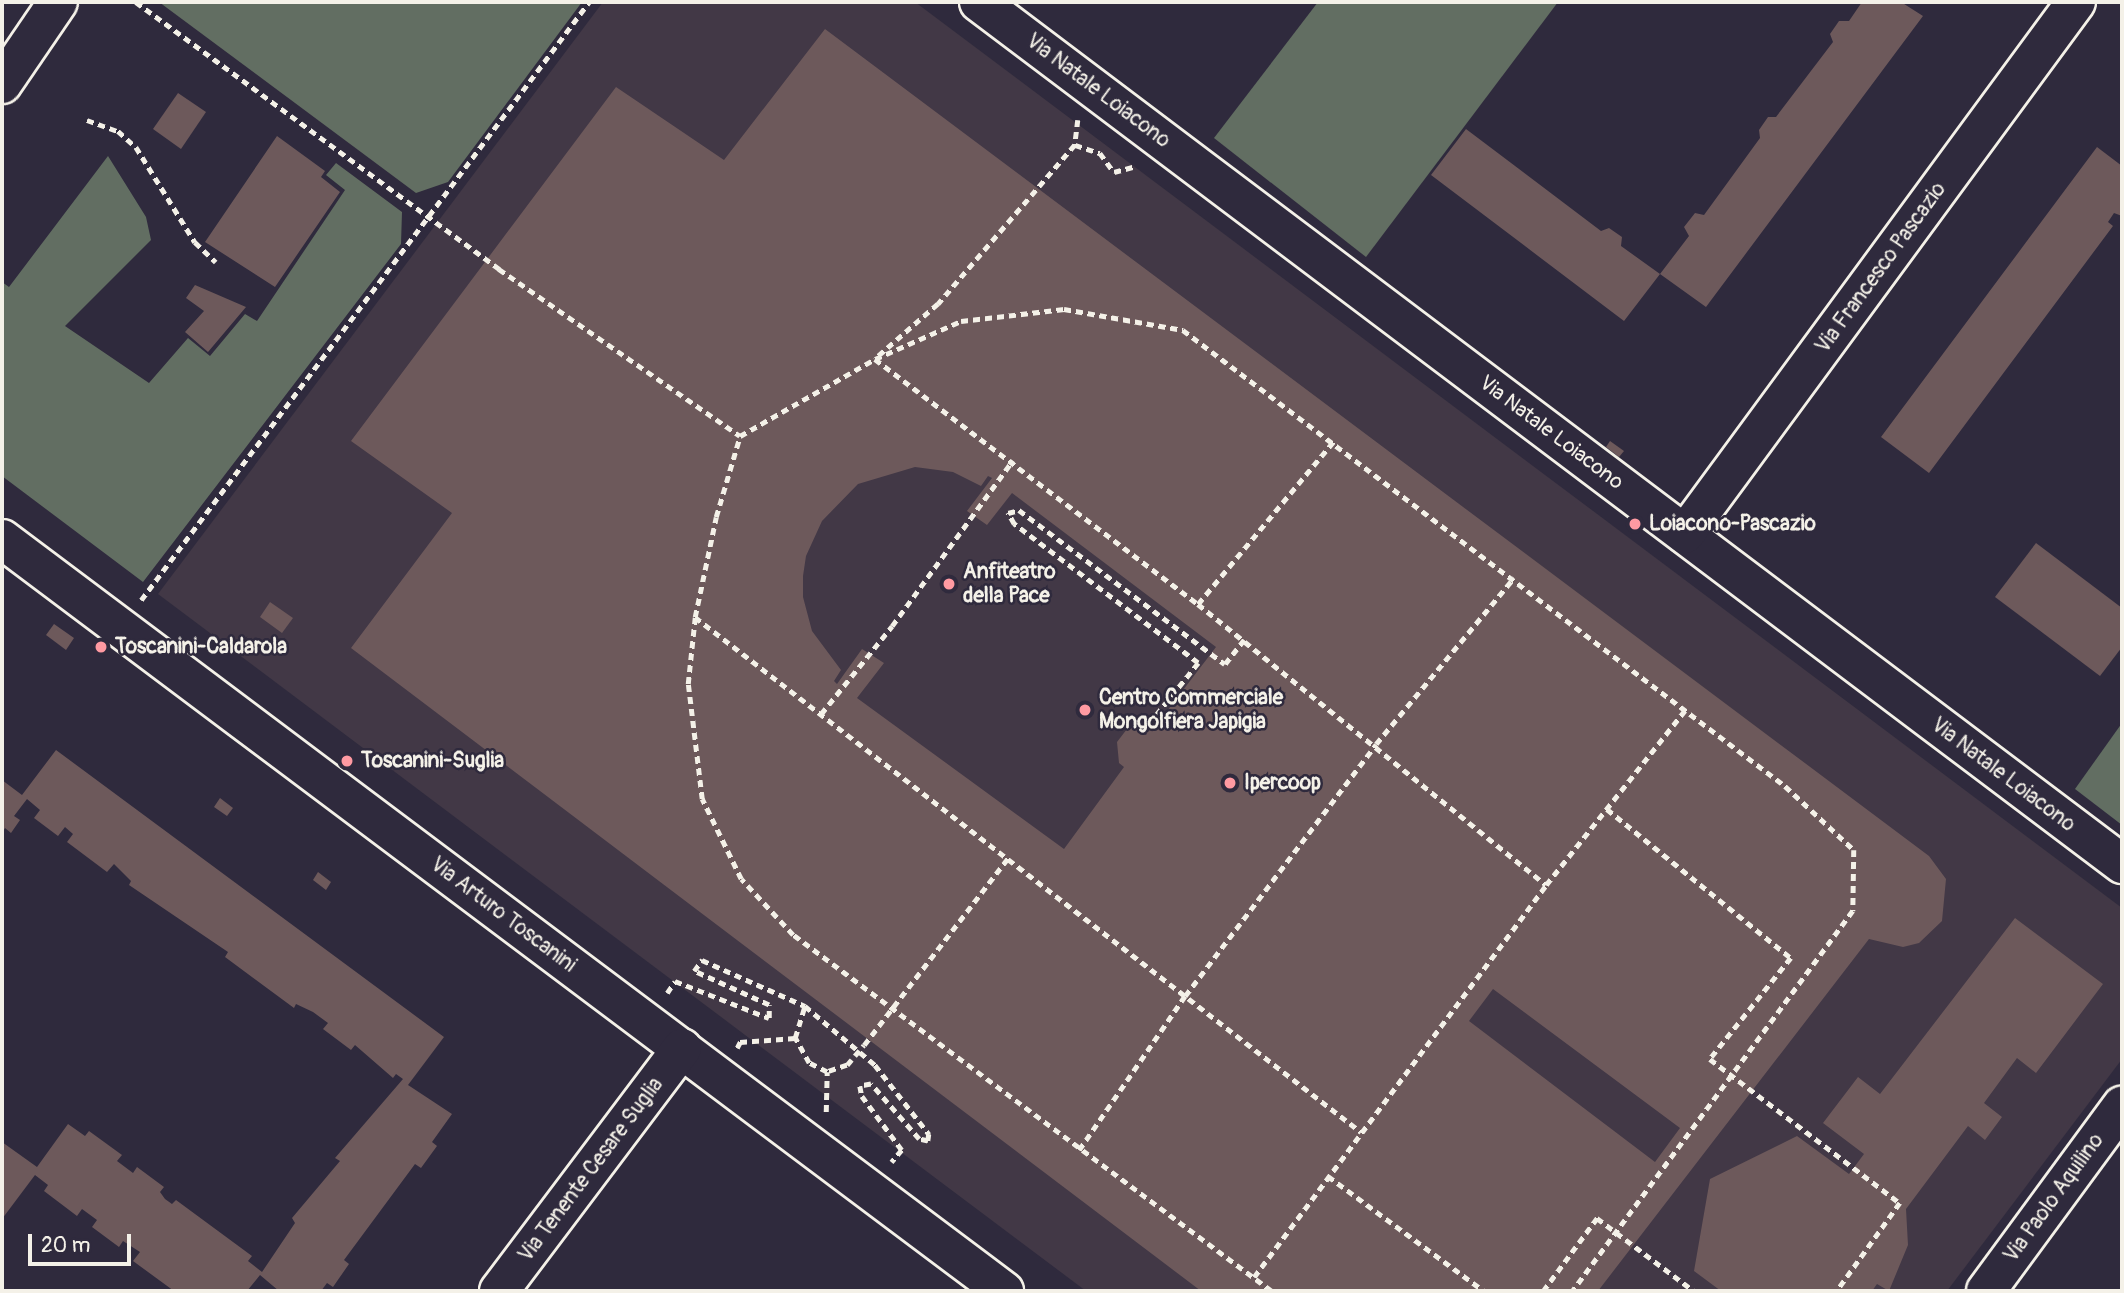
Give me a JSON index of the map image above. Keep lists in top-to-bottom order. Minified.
{"streets":{"street":["Via Natale Loiacono","Via Francesco Pascazio","Via Arturo Toscanini","Via Tenente Cesare Suglia","Via Paolo Aquilino"]},"crossings":[["Via Natale Loiacono","Via Francesco Pascazio"],["Via Arturo Toscanini","Via Tenente Cesare Suglia"]],"places":["Loiacono-Pascazio","Anfiteatro della Pace","Toscanini-Caldarola","Centro Commerciale Mongolfiera Japigia","Toscanini-Suglia","Ipercoop"],"scale_bar":"20 m"}
